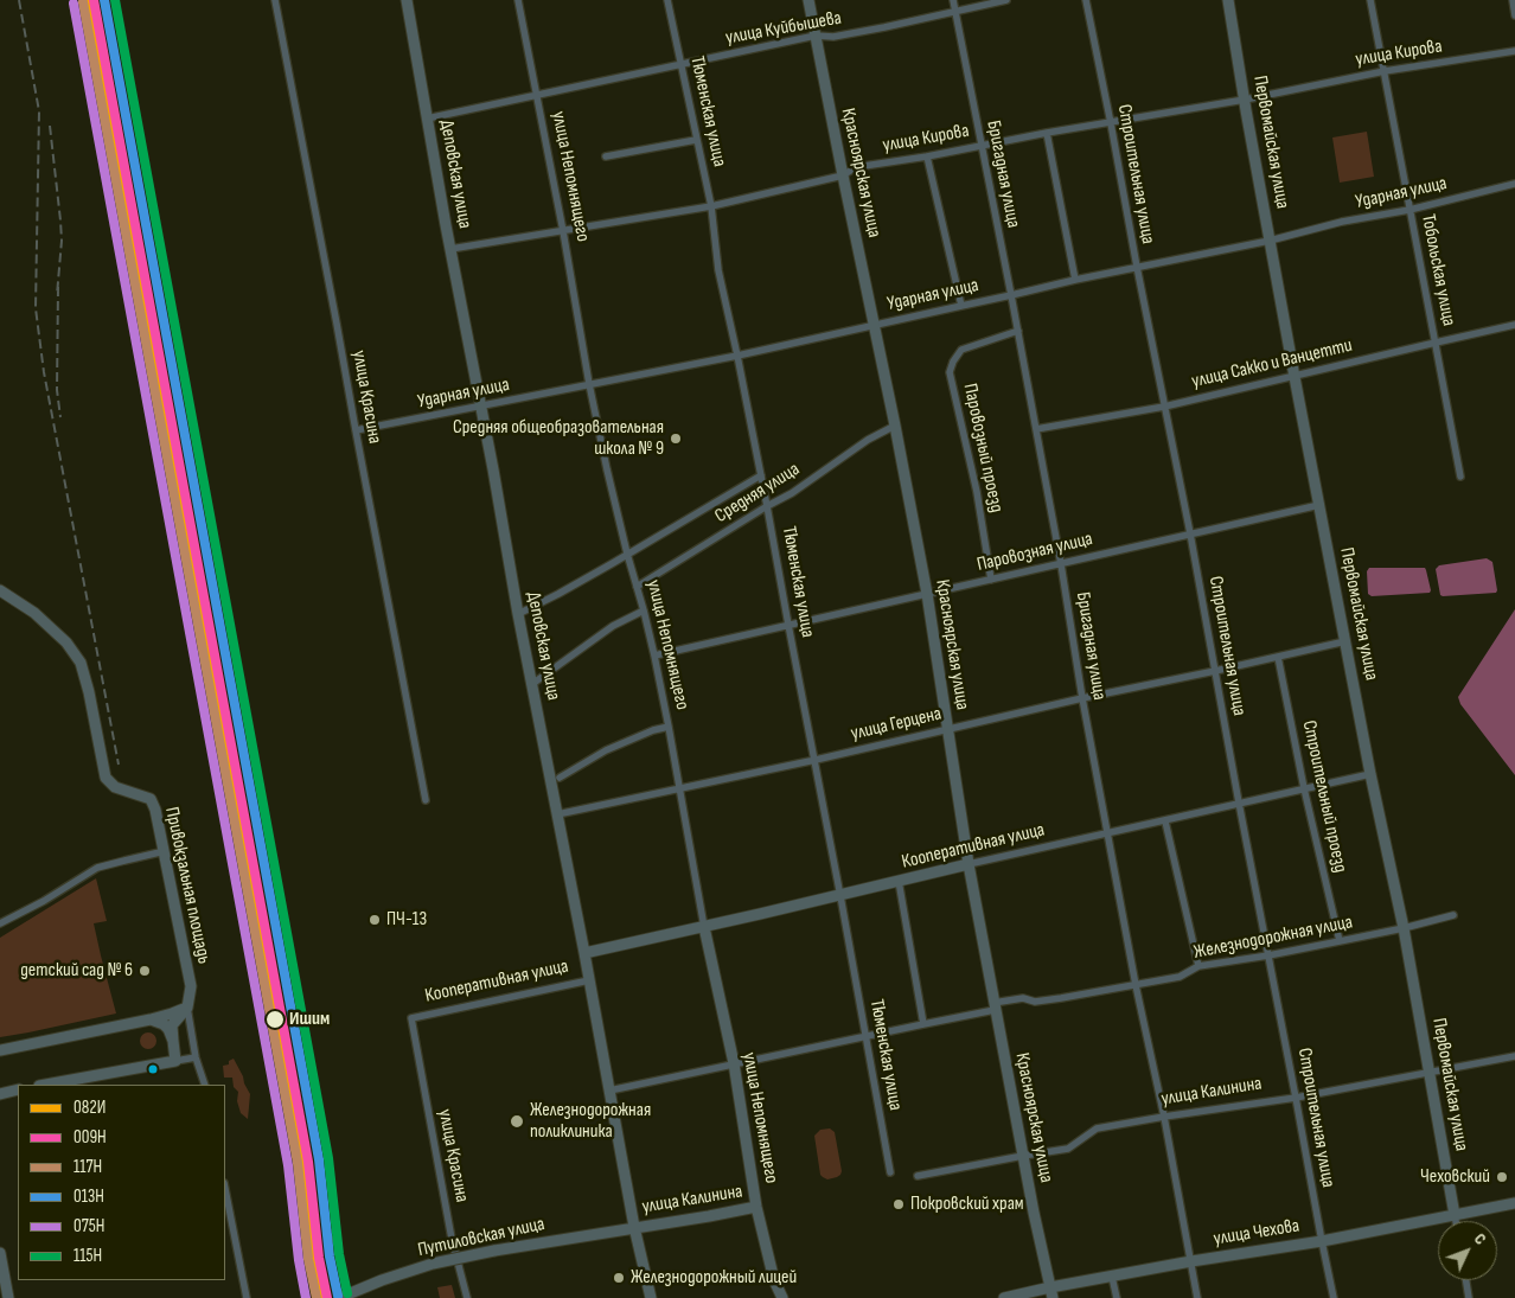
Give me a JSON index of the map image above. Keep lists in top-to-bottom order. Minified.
{"streets":{"main road":["Первомайская улица","Красноярская улица","Деповская улица","улица Непомнящего","Кооперативная улица","Привокзальная площадь","улица Калинина","улица Чехова","Путиловская улица"],"street":["улица Куйбышева","улица Кирова","Тюменская улица","Бригадная улица","Строительная улица","Ударная улица","Тобольская улица","улица Сакко и Ванцетти","улица Красина","Паровозный проезд","Средняя улица","Паровозная улица","улица Герцена","Строительный проезд","Железнодорожная улица"]},"crossings":[["улица Куйбышева","Тюменская улица"],["улица Куйбышева","Красноярская улица"],["улица Куйбышева","Деповская улица"],["улица Куйбышева","Бригадная улица"],["улица Куйбышева","улица Непомнящего"],["улица Кирова","Тюменская улица"],["улица Кирова","Первомайская улица"],["улица Кирова","Красноярская улица"],["улица Кирова","Деповская улица"],["улица Кирова","Бригадная улица"],["улица Кирова","Строительная улица"],["улица Кирова","улица Непомнящего"],["улица Кирова","Тобольская улица"],["Тюменская улица","Ударная улица"],["Тюменская улица","Средняя улица"],["Тюменская улица","Паровозная улица"],["Тюменская улица","улица Герцена"],["Тюменская улица","Кооперативная улица"],["Тюменская улица","Железнодорожная улица"],["Первомайская улица","Ударная улица"],["Первомайская улица","улица Сакко и Ванцетти"],["Первомайская улица","Паровозная улица"],["Первомайская улица","улица Герцена"],["Первомайская улица","Кооперативная улица"],["Первомайская улица","Железнодорожная улица"],["Первомайская улица","улица Калинина"],["Первомайская улица","улица Чехова"],["Красноярская улица","Ударная улица"],["Красноярская улица","Средняя улица"],["Красноярская улица","Паровозная улица"],["Красноярская улица","улица Герцена"],["Красноярская улица","Кооперативная улица"],["Красноярская улица","Железнодорожная улица"],["Красноярская улица","улица Калинина"],["Красноярская улица","улица Чехова"],["Деповская улица","Ударная улица"],["Деповская улица","улица Герцена"],["Деповская улица","Кооперативная улица"],["Деповская улица","Железнодорожная улица"],["Деповская улица","улица Калинина"],["Деповская улица","Путиловская улица"],["Бригадная улица","Ударная улица"],["Бригадная улица","улица Сакко и Ванцетти"],["Бригадная улица","Паровозный проезд"],["Бригадная улица","Паровозная улица"],["Бригадная улица","улица Герцена"],["Бригадная улица","Кооперативная улица"],["Бригадная улица","Железнодорожная улица"],["Бригадная улица","улица Калинина"],["Бригадная улица","улица Чехова"],["Строительная улица","Ударная улица"],["Строительная улица","улица Сакко и Ванцетти"],["Строительная улица","Паровозная улица"],["Строительная улица","улица Герцена"],["Строительная улица","Кооперативная улица"],["Строительная улица","Железнодорожная улица"],["Строительная улица","улица Калинина"],["Строительная улица","улица Чехова"],["улица Непомнящего","Ударная улица"],["улица Непомнящего","Средняя улица"],["улица Непомнящего","Паровозная улица"],["улица Непомнящего","улица Герцена"],["улица Непомнящего","Кооперативная улица"],["улица Непомнящего","Железнодорожная улица"],["улица Непомнящего","улица Калинина"],["Ударная улица","Тобольская улица"],["Ударная улица","улица Красина"],["Тобольская улица","улица Сакко и Ванцетти"],["улица Красина","Кооперативная улица"],["Паровозный проезд","Паровозная улица"],["улица Герцена","Строительный проезд"],["Строительный проезд","Кооперативная улица"],["Строительный проезд","Железнодорожная улица"],["улица Калинина","Путиловская улица"]],"places":["Средняя общеобразовательная школа № 9","ПЧ-13","детский сад № 6","Ишим","Железнодорожная поликлиника","Чеховский","Покровский храм","Железнодорожный лицей"],"lines":["transit line 082И","transit line 009Н","transit line 013Н","transit line 115Н","transit line 117Н","transit line 075Н"],"legend":["082И","009Н","117Н","013Н","075Н","115Н"],"north":"top right"}
